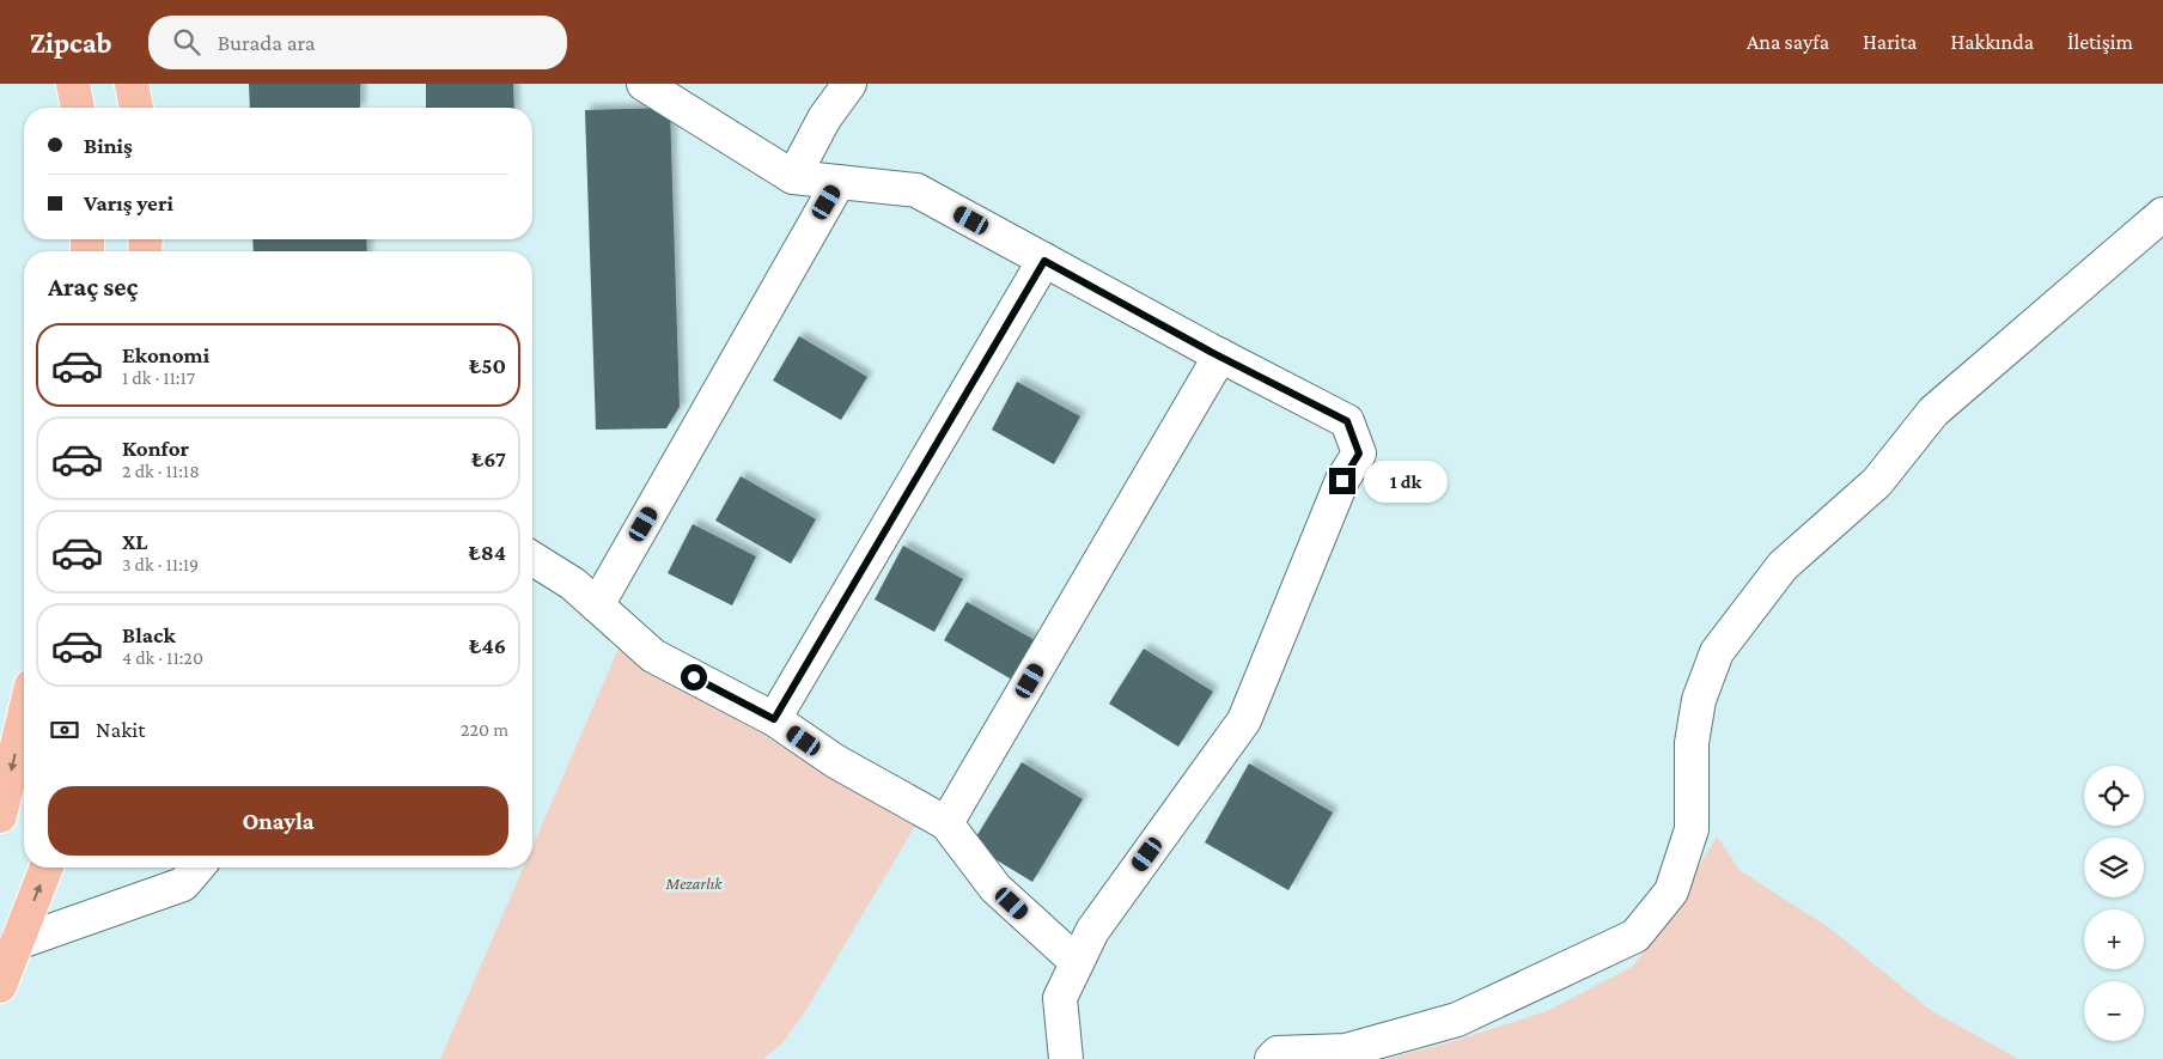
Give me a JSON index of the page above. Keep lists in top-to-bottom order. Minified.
{"parks":["Mezarlık"],"page":{"header":"Zipcab","search":"Burada ara","nav":["Ana sayfa","Harita","Hakkında","İletişim"],"banner":["Biniş","Varış yeri"],"heading":"Araç seç","list":[{"name":"Ekonomi","note":"1 dk · 11:17","value":"₺50"},{"name":"Konfor","note":"2 dk · 11:18","value":"₺67"},{"name":"XL","note":"3 dk · 11:19","value":"₺84"},{"name":"Black","note":"4 dk · 11:20","value":"₺46"}],"bubble":"1 dk","pay":["Nakit","220 m"],"map_buttons":["+","−"],"buttons":"Onayla"}}
